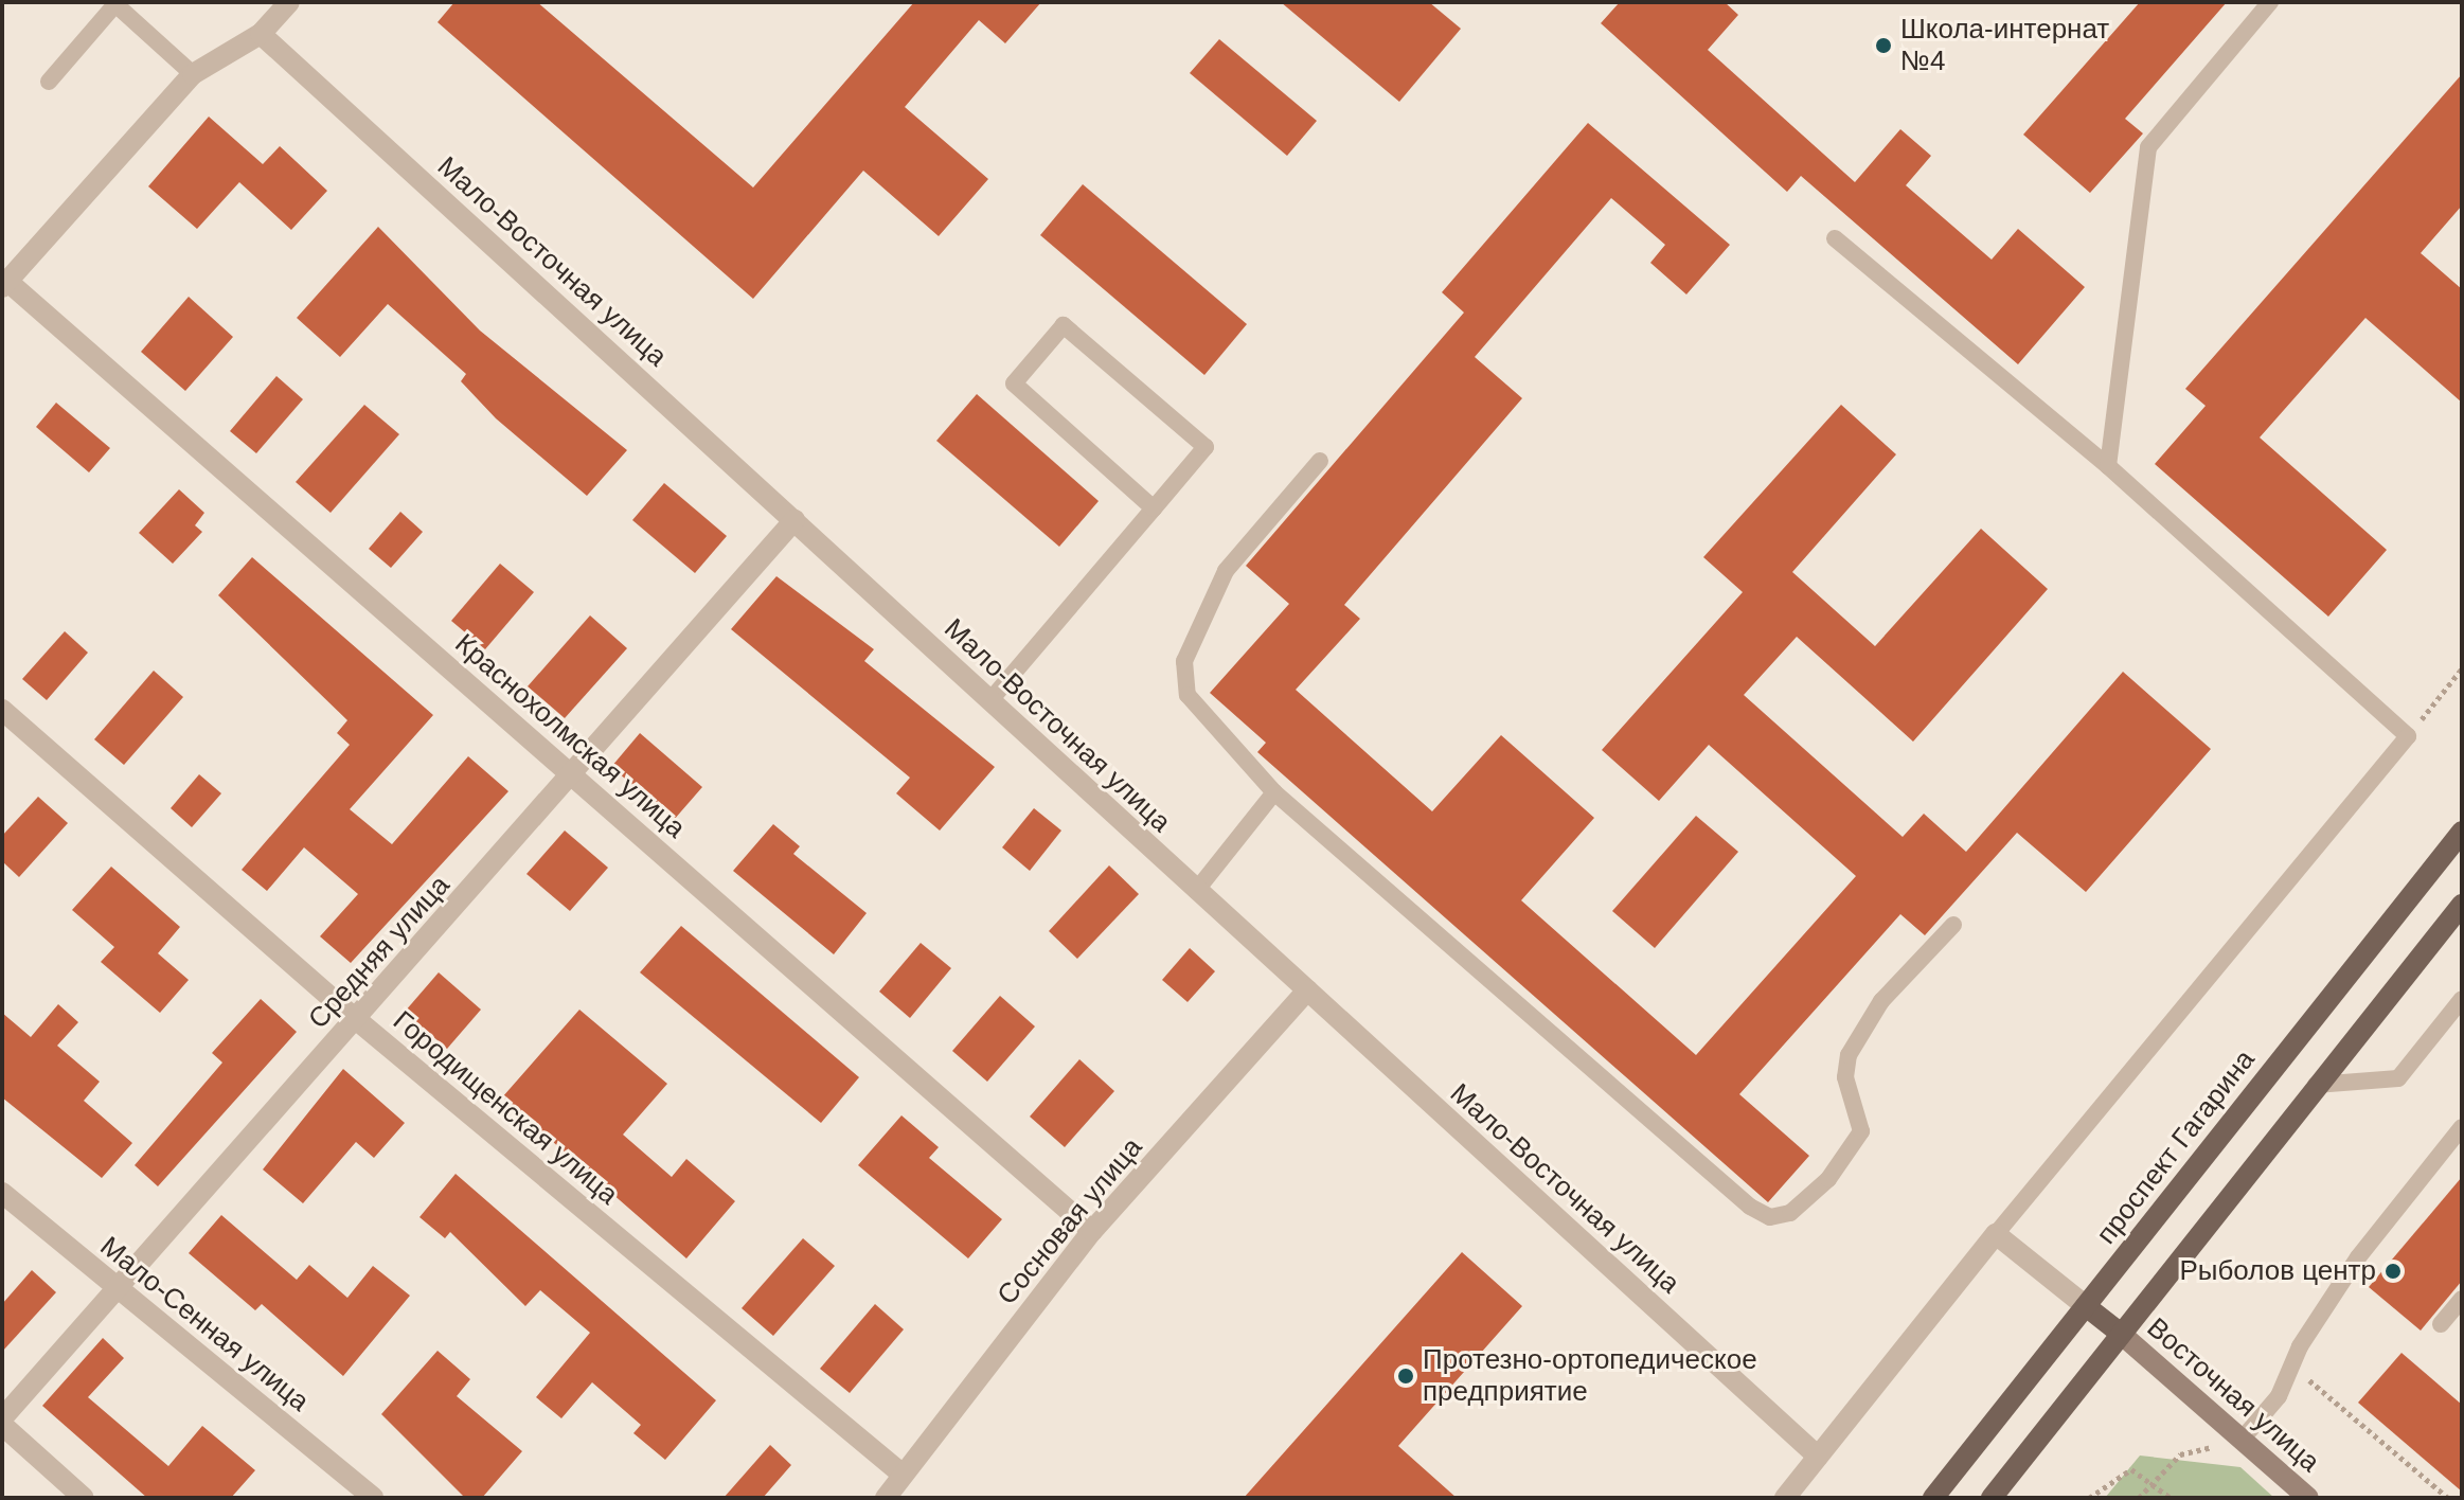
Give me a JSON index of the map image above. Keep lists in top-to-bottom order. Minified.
{"streets":{"main road":["проспект Гагарина","Восточная улица"],"street":["Мало-Восточная улица","Краснохолмская улица","Средняя улица","Городищенская улица","Сосновая улица","Мало-Сенная улица"]},"crossings":[["Мало-Восточная улица","Средняя улица"],["Мало-Восточная улица","Сосновая улица"],["Краснохолмская улица","Средняя улица"],["Краснохолмская улица","Сосновая улица"],["Средняя улица","Городищенская улица"],["Средняя улица","Мало-Сенная улица"],["Городищенская улица","Сосновая улица"]],"places":["Школа-интернат №4","Рыболов центр","Протезно-ортопедическое предприятие"]}
